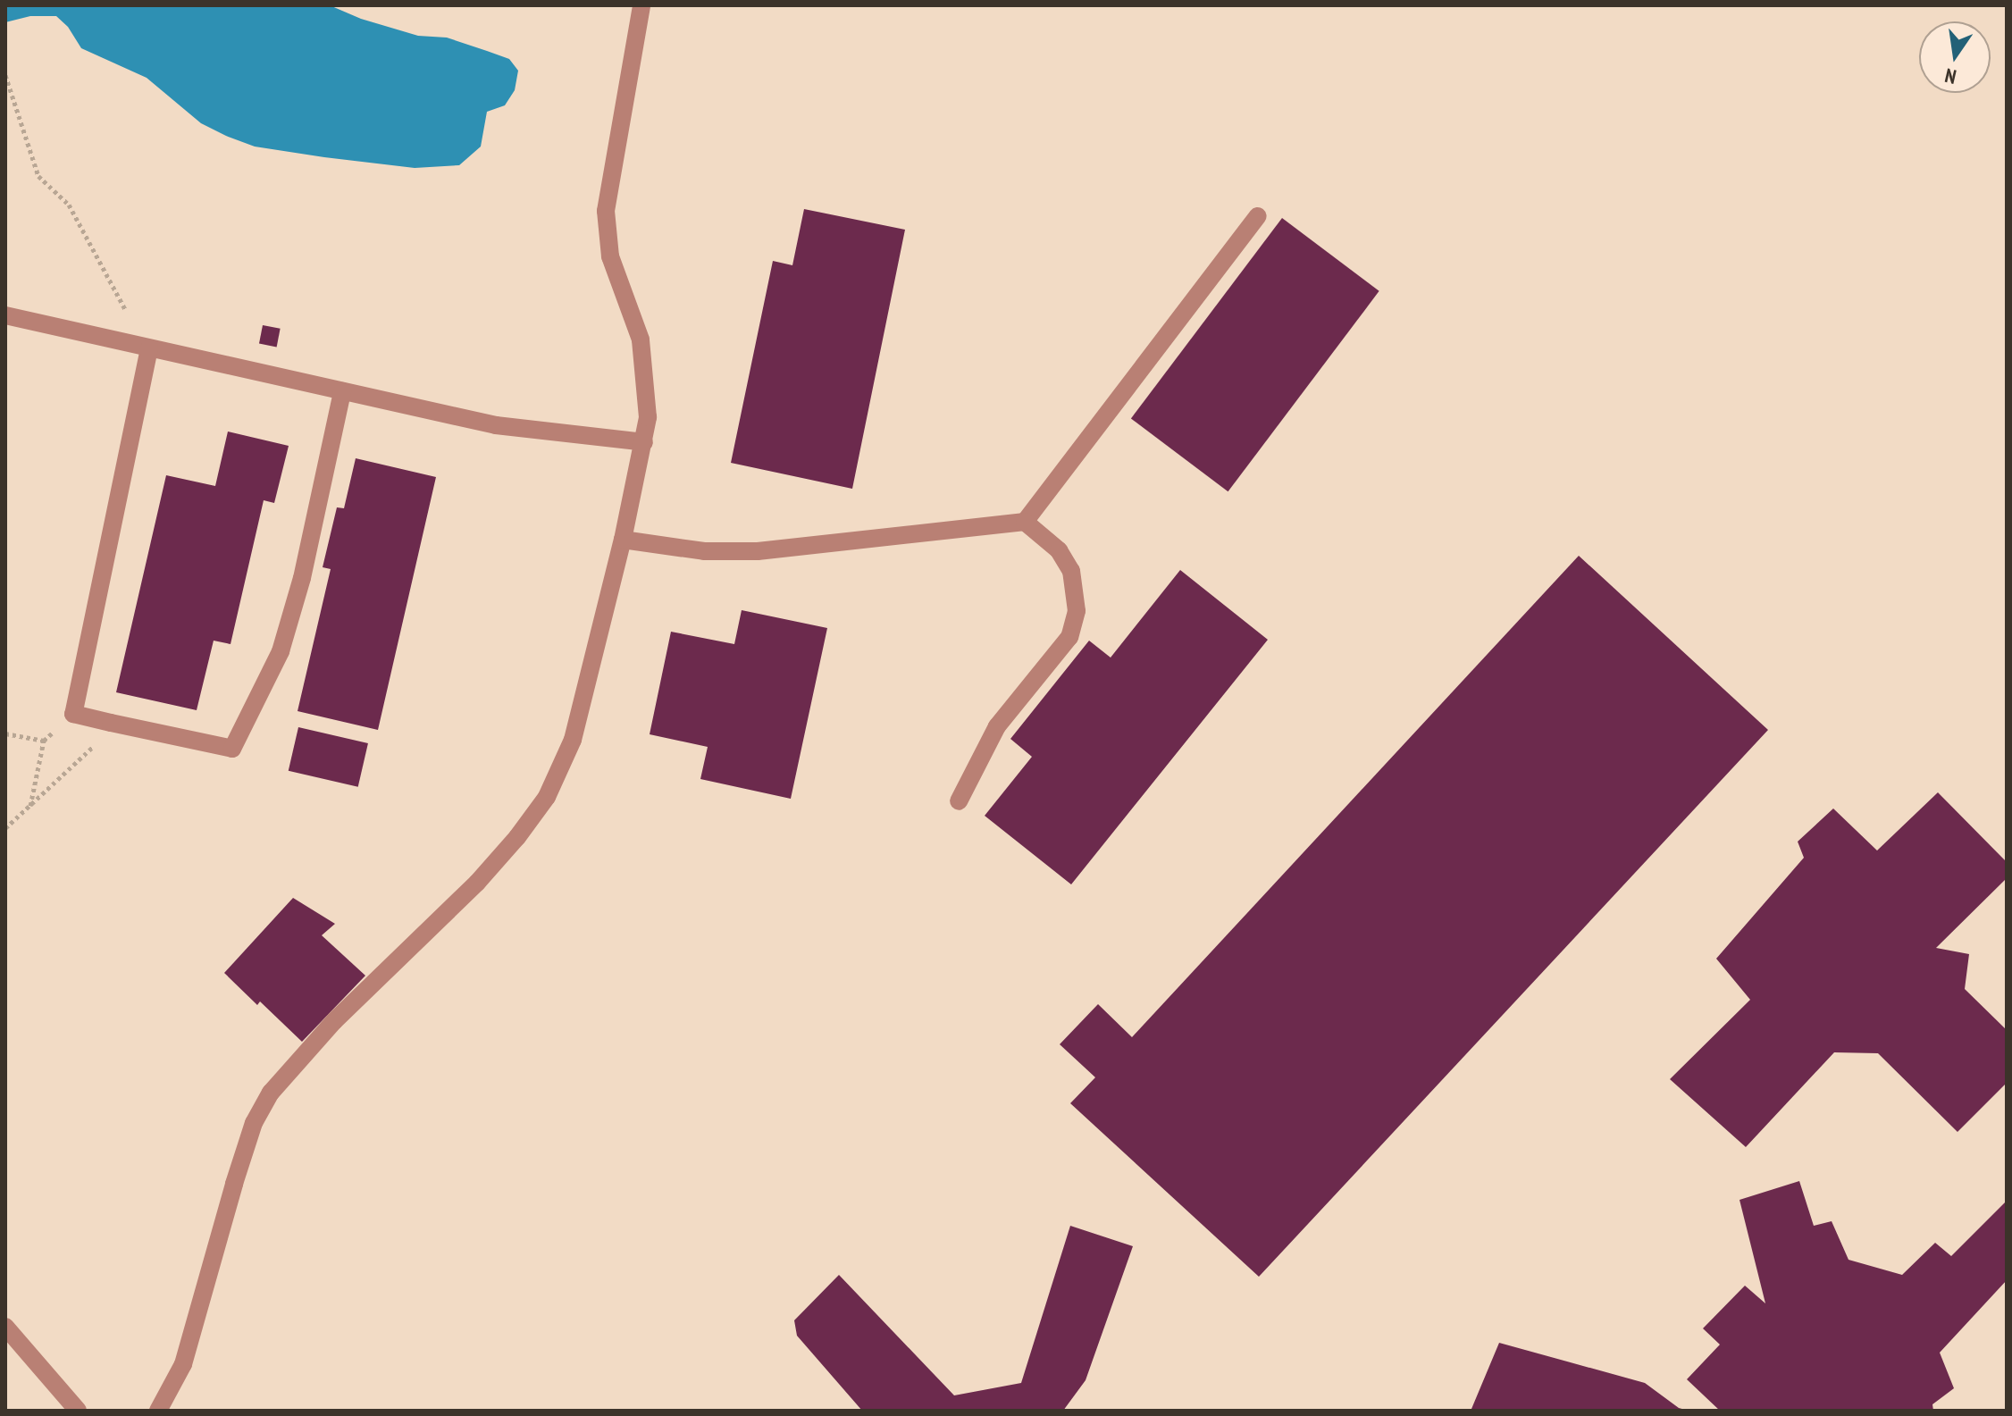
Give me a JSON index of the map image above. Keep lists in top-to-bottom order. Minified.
{"north":"bottom"}
